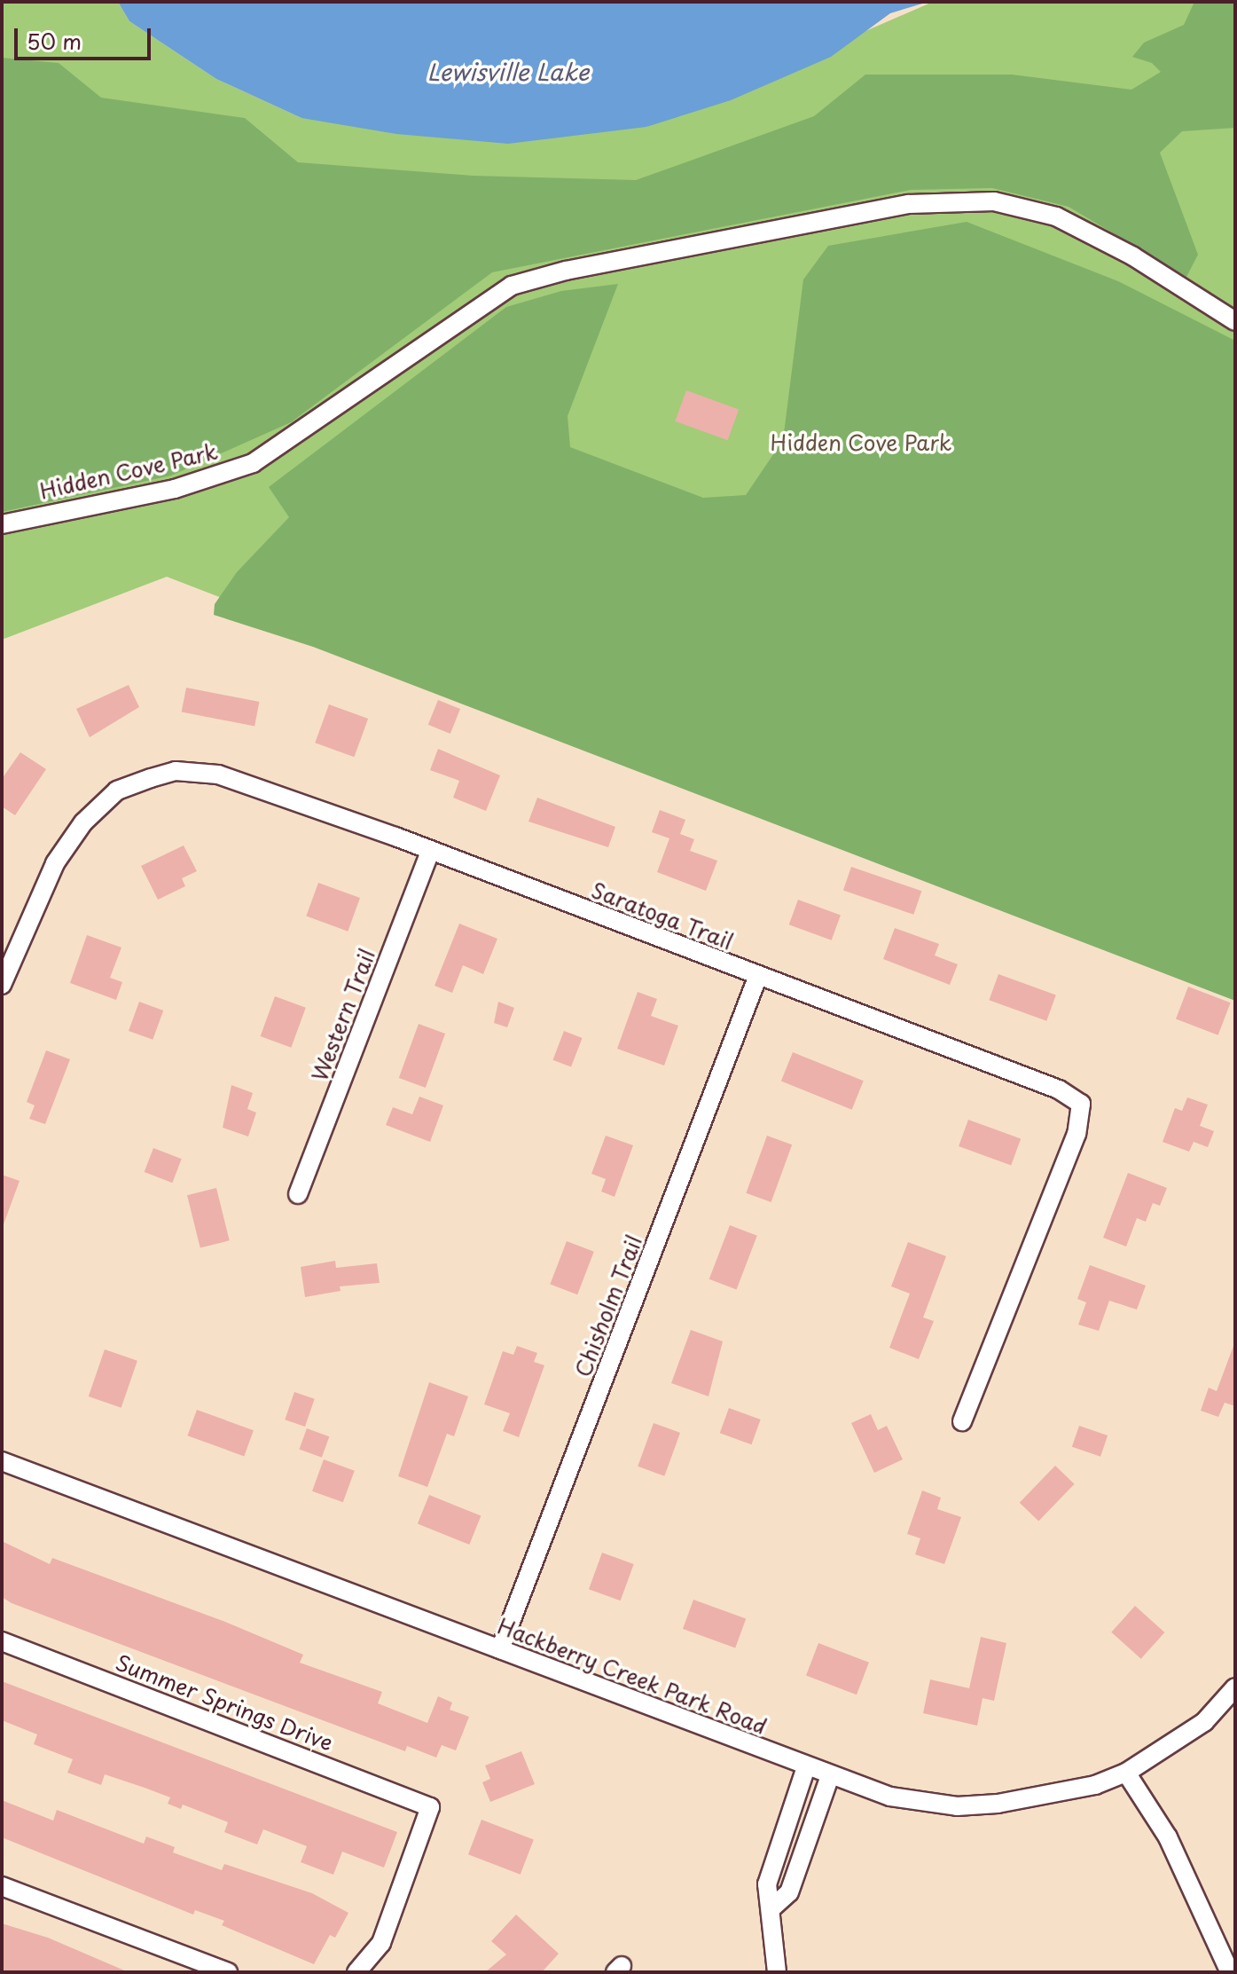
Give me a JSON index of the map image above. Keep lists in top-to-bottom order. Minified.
{"streets":{"street":["Hidden Cove Park","Saratoga Trail","Western Trail","Chisholm Trail","Hackberry Creek Park Road","Summer Springs Drive"]},"crossings":[["Saratoga Trail","Western Trail"],["Saratoga Trail","Chisholm Trail"],["Chisholm Trail","Hackberry Creek Park Road"]],"water":["Lewisville Lake"],"parks":["Hidden Cove Park"],"scale_bar":"50 m"}
